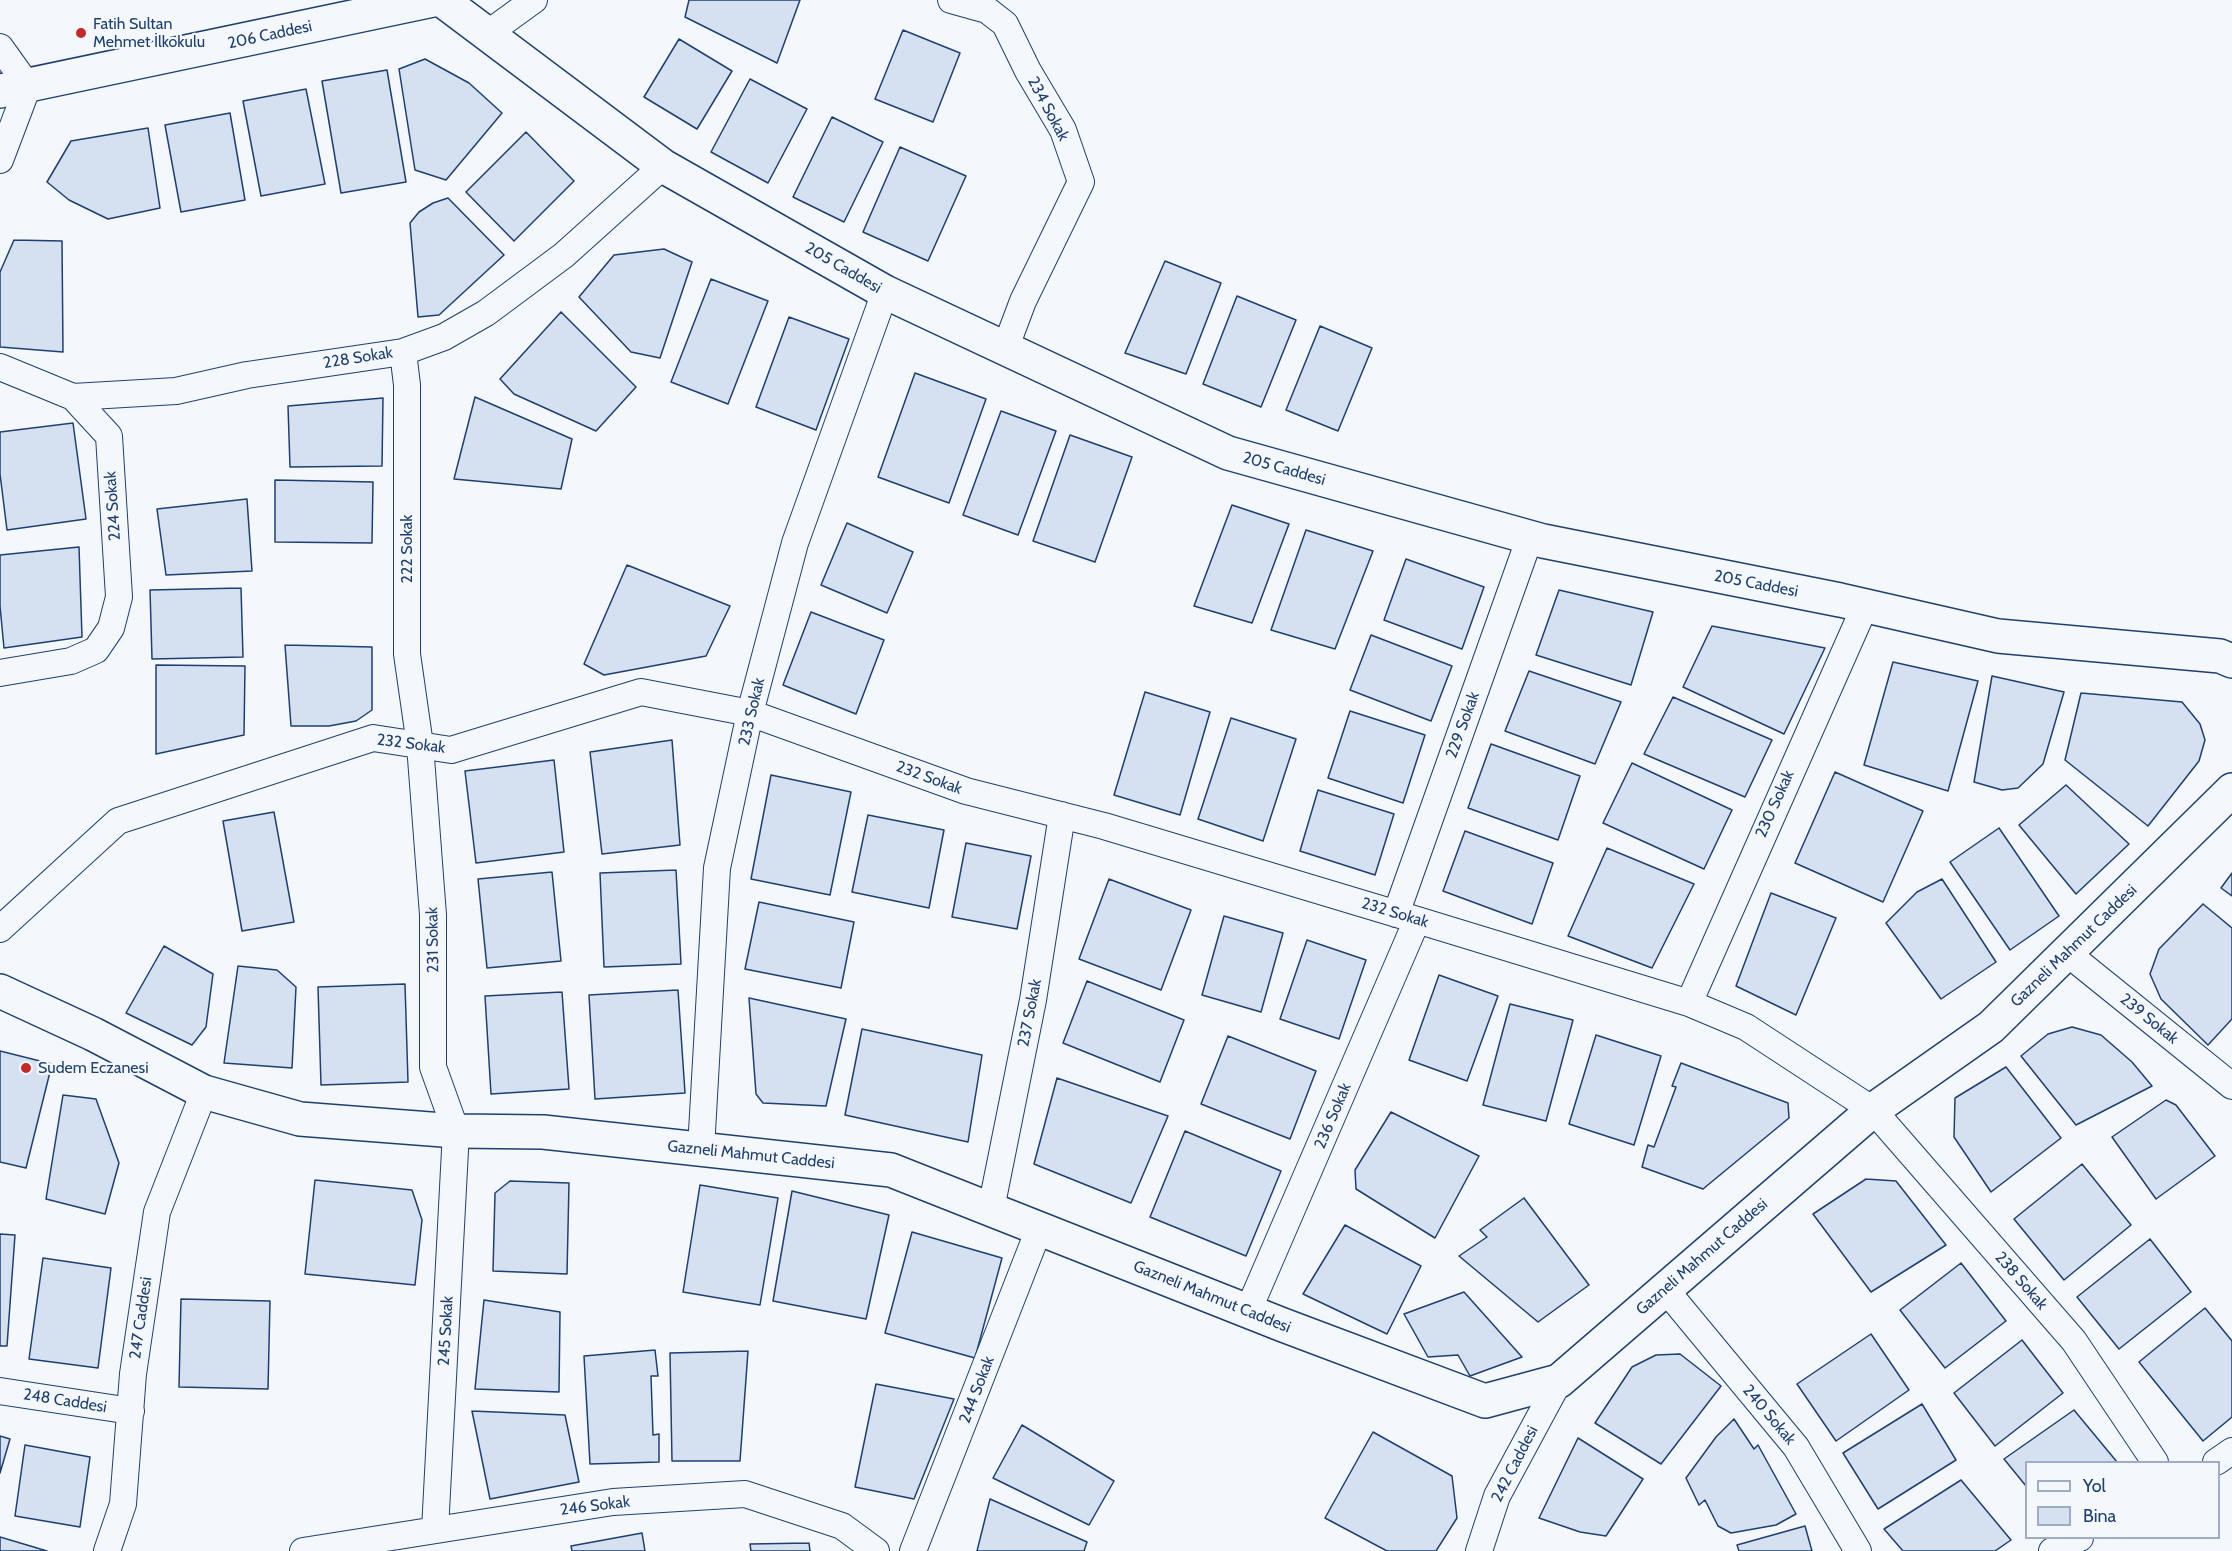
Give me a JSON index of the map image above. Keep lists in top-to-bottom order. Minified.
{"streets":{"street":["206 Caddesi","234 Sokak","205 Caddesi","228 Sokak","224 Sokak","222 Sokak","233 Sokak","229 Sokak","232 Sokak","230 Sokak","231 Sokak","Gazneli Mahmut Caddesi","237 Sokak","239 Sokak","236 Sokak","238 Sokak","247 Caddesi","245 Sokak","244 Sokak","248 Caddesi","240 Sokak","242 Caddesi","246 Sokak"]},"crossings":[["234 Sokak","205 Caddesi"],["205 Caddesi","228 Sokak"],["205 Caddesi","233 Sokak"],["205 Caddesi","229 Sokak"],["205 Caddesi","230 Sokak"],["228 Sokak","224 Sokak"],["228 Sokak","222 Sokak"],["222 Sokak","232 Sokak"],["222 Sokak","231 Sokak"],["233 Sokak","232 Sokak"],["233 Sokak","Gazneli Mahmut Caddesi"],["229 Sokak","232 Sokak"],["229 Sokak","236 Sokak"],["232 Sokak","230 Sokak"],["232 Sokak","231 Sokak"],["232 Sokak","Gazneli Mahmut Caddesi"],["232 Sokak","237 Sokak"],["232 Sokak","236 Sokak"],["232 Sokak","238 Sokak"],["231 Sokak","Gazneli Mahmut Caddesi"],["231 Sokak","245 Sokak"],["Gazneli Mahmut Caddesi","237 Sokak"],["Gazneli Mahmut Caddesi","239 Sokak"],["Gazneli Mahmut Caddesi","236 Sokak"],["Gazneli Mahmut Caddesi","238 Sokak"],["Gazneli Mahmut Caddesi","247 Caddesi"],["Gazneli Mahmut Caddesi","245 Sokak"],["Gazneli Mahmut Caddesi","244 Sokak"],["Gazneli Mahmut Caddesi","240 Sokak"],["Gazneli Mahmut Caddesi","242 Caddesi"],["247 Caddesi","248 Caddesi"],["245 Sokak","246 Sokak"]],"places":["Fatih Sultan Mehmet İlkokulu","Sudem Eczanesi"],"legend":["Yol","Bina"]}
